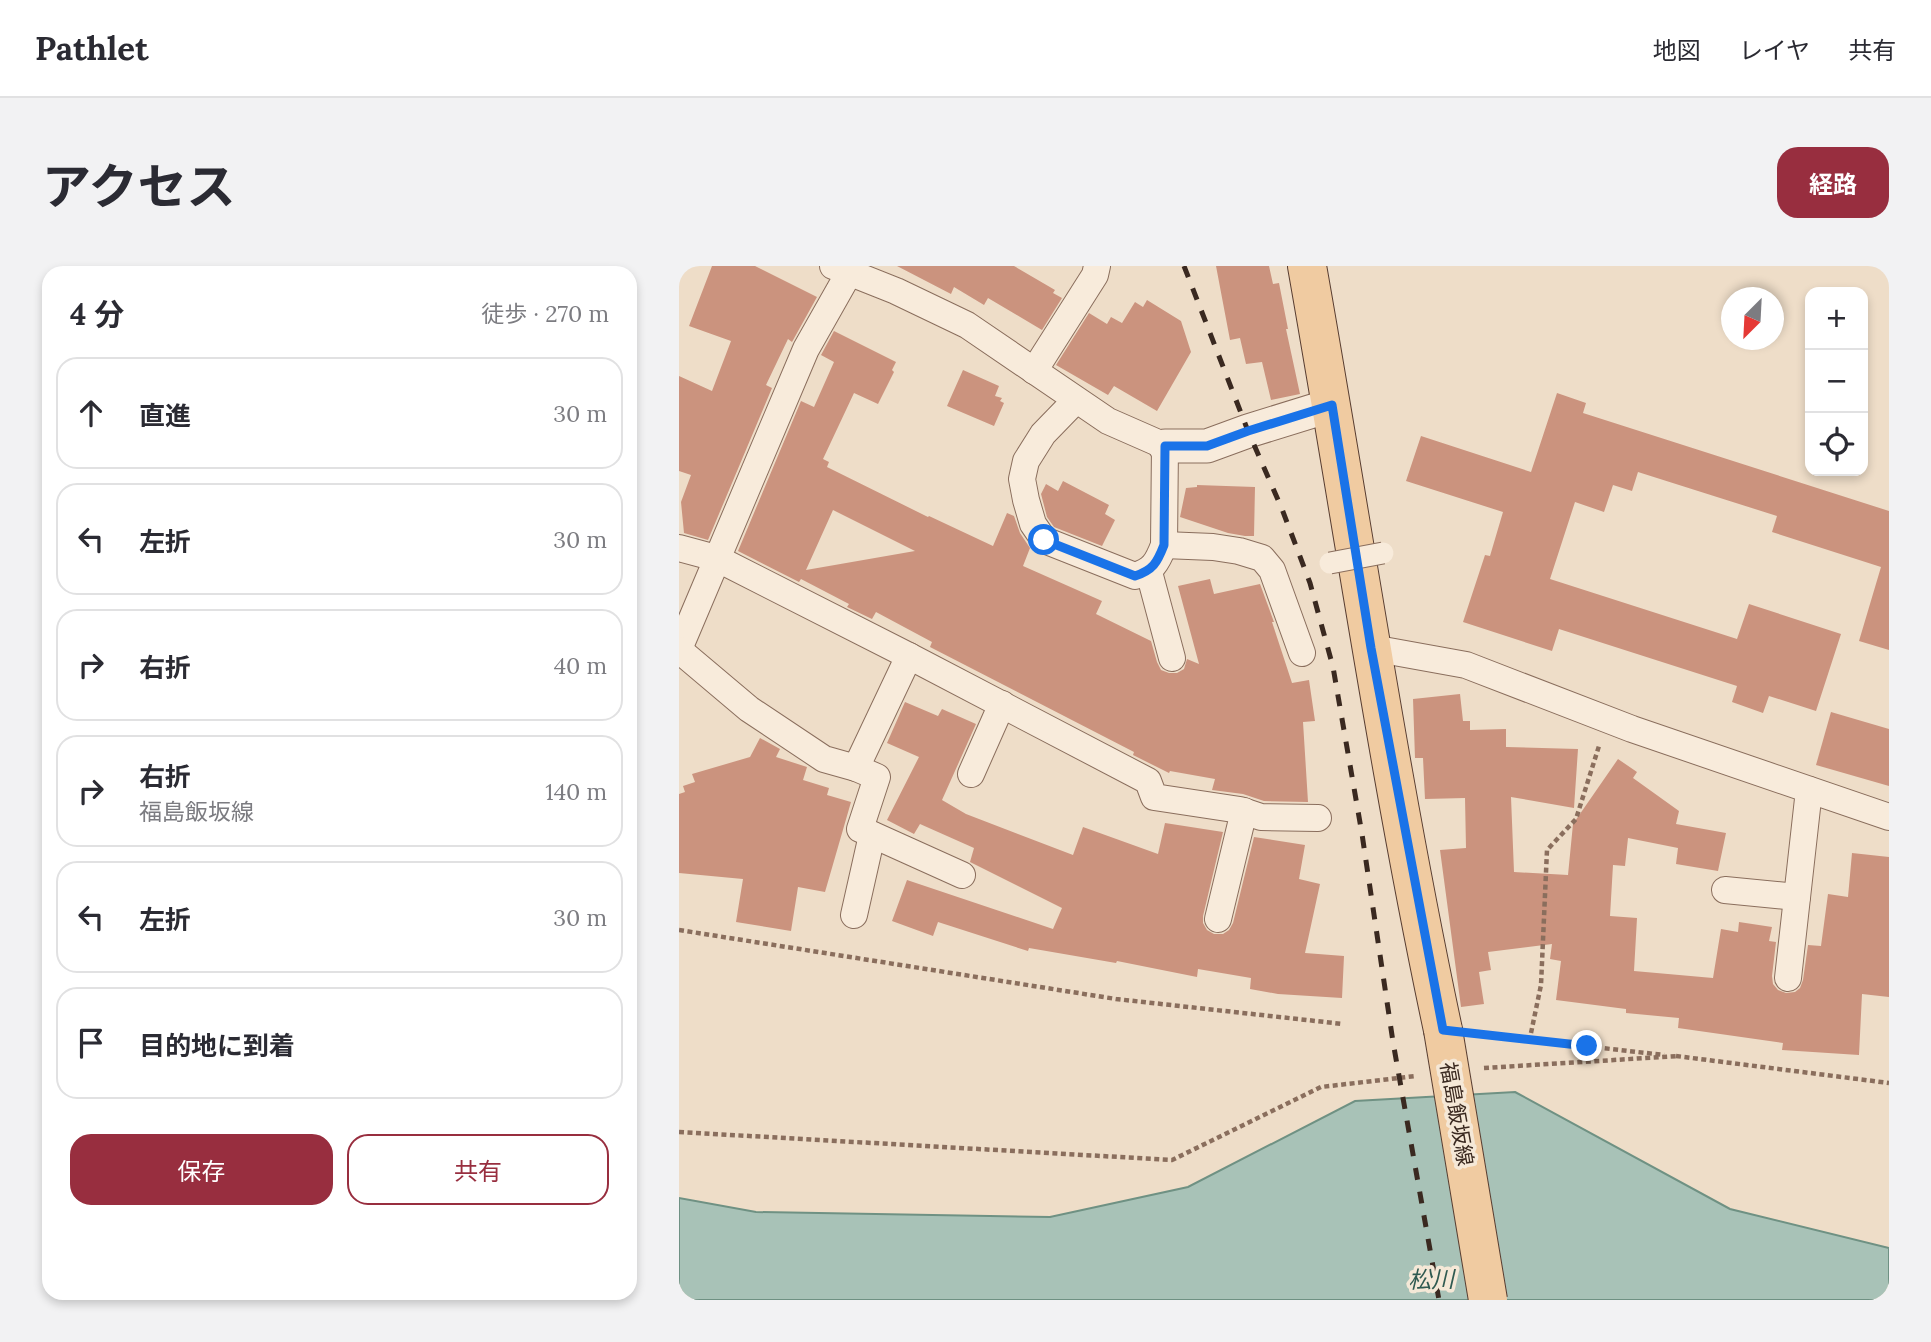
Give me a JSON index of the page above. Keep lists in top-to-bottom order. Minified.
{"streets":{"main road":["福島飯坂線"]},"water":["松川"],"north":"bottom left","page":{"header":"Pathlet","nav":["地図","レイヤ","共有"],"title":"アクセス","buttons":["経路",["保存","共有"]],"heading":["4 分","徒歩 · 270 m"],"map_buttons":["+","−"],"list":[["直進","30 m"],["左折","30 m"],["右折","40 m"],["右折","福島飯坂線","140 m"],["左折","30 m"],"目的地に到着"]}}
